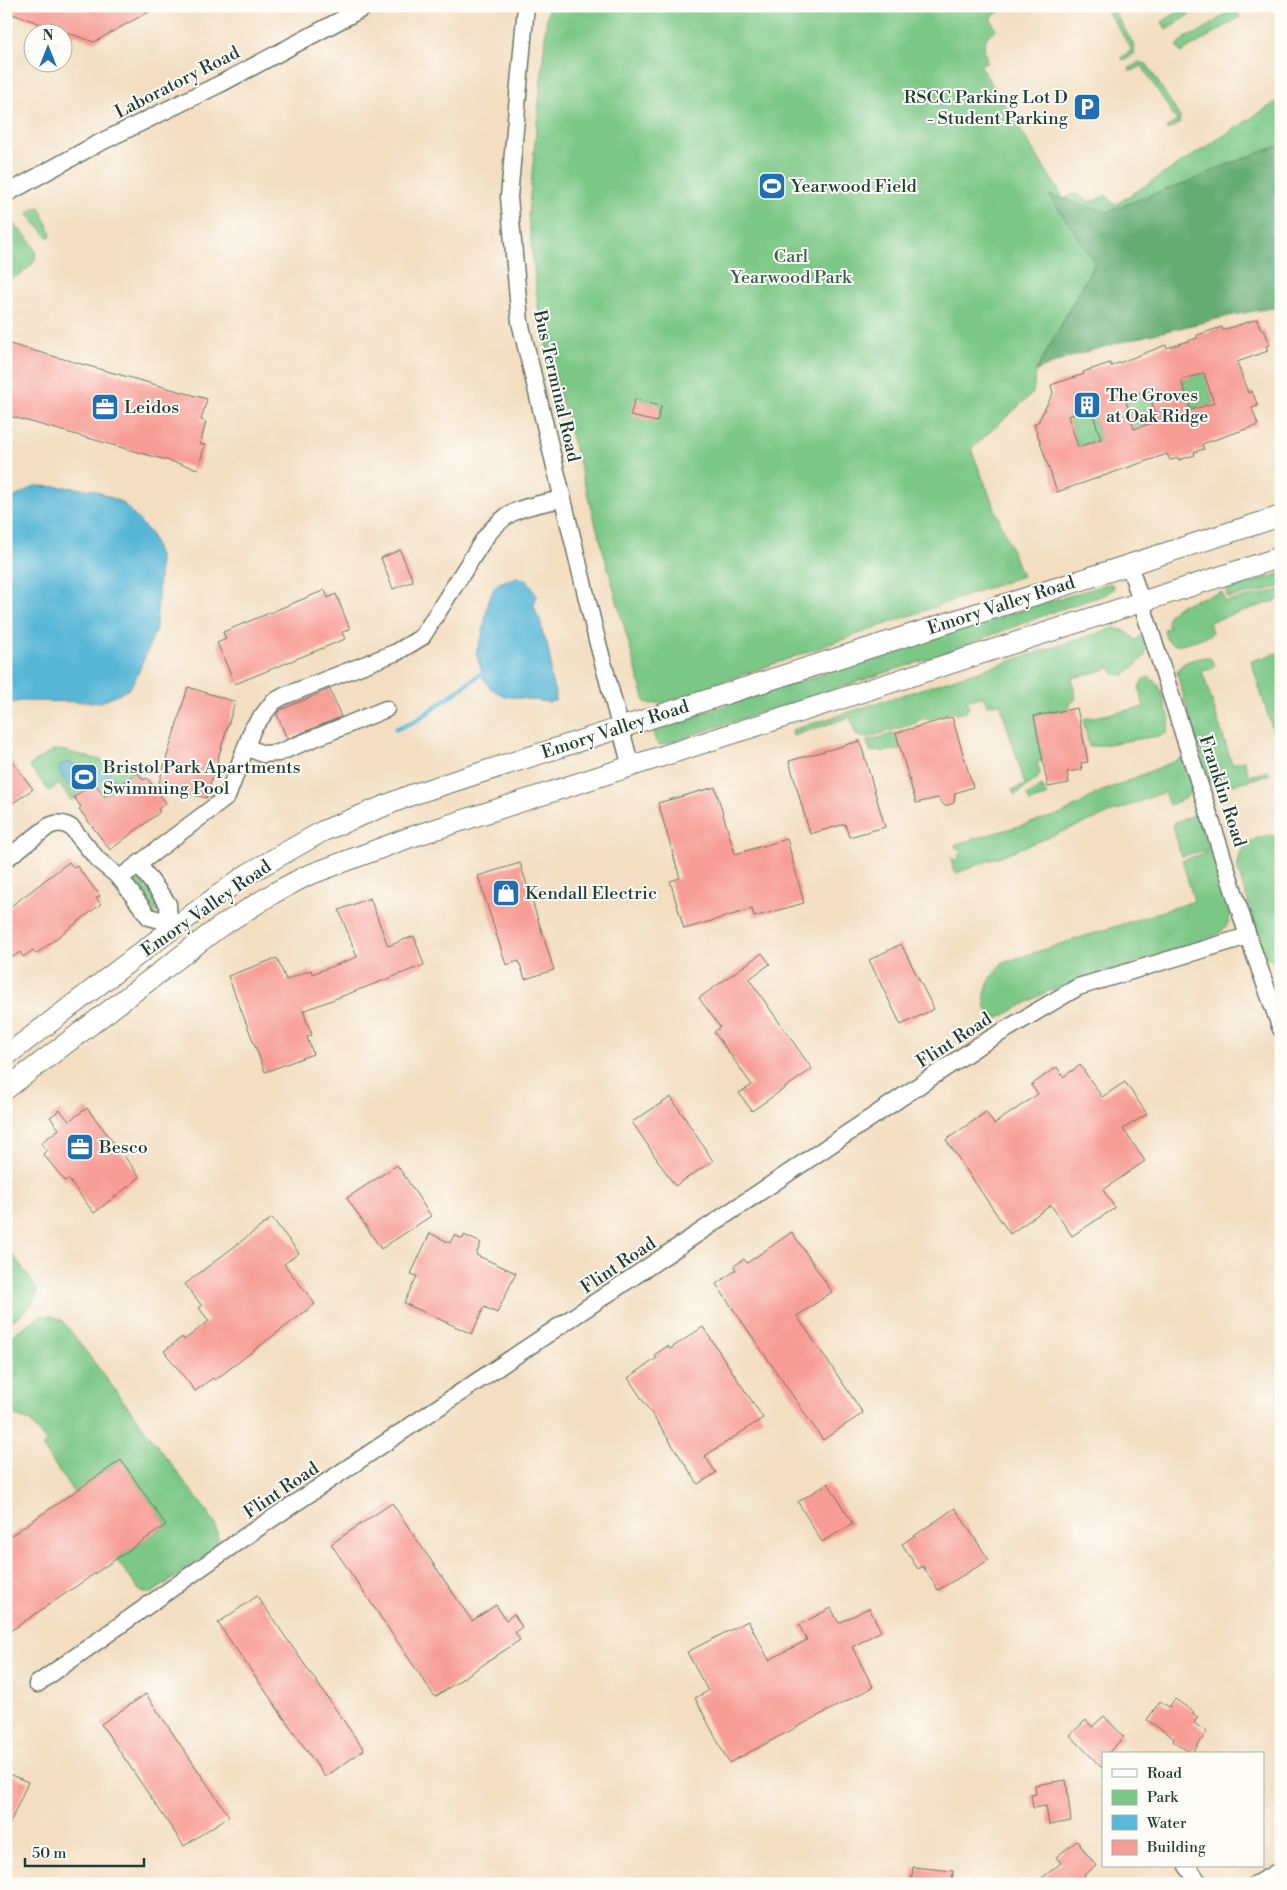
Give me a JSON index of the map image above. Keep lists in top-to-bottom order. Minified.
{"streets":{"main road":["Emory Valley Road"],"street":["Laboratory Road","Bus Terminal Road","Franklin Road","Flint Road"]},"crossings":[["Bus Terminal Road","Emory Valley Road"],["Emory Valley Road","Franklin Road"],["Franklin Road","Flint Road"]],"parks":["Carl Yearwood Park"],"places":{"parking":["RSCC Parking Lot D - Student Parking"],"sports":["Yearwood Field","Bristol Park Apartments Swimming Pool"],"building":["The Groves at Oak Ridge"],"office":["Leidos","Besco"],"shop":["Kendall Electric"]},"legend":["Road","Park","Water","Building"],"scale_bar":"50 m","north":"top"}
